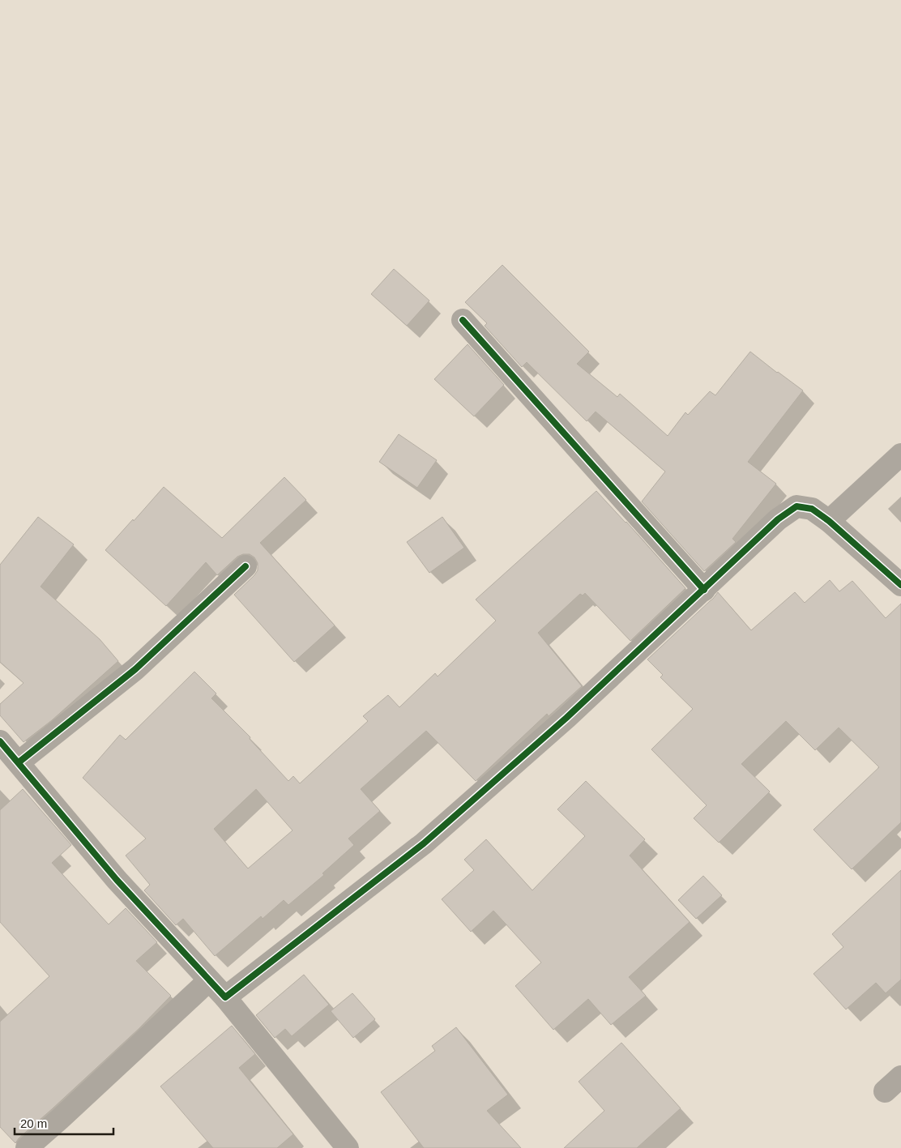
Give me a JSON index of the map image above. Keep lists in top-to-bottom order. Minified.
{"scale_bar":"20 m"}
